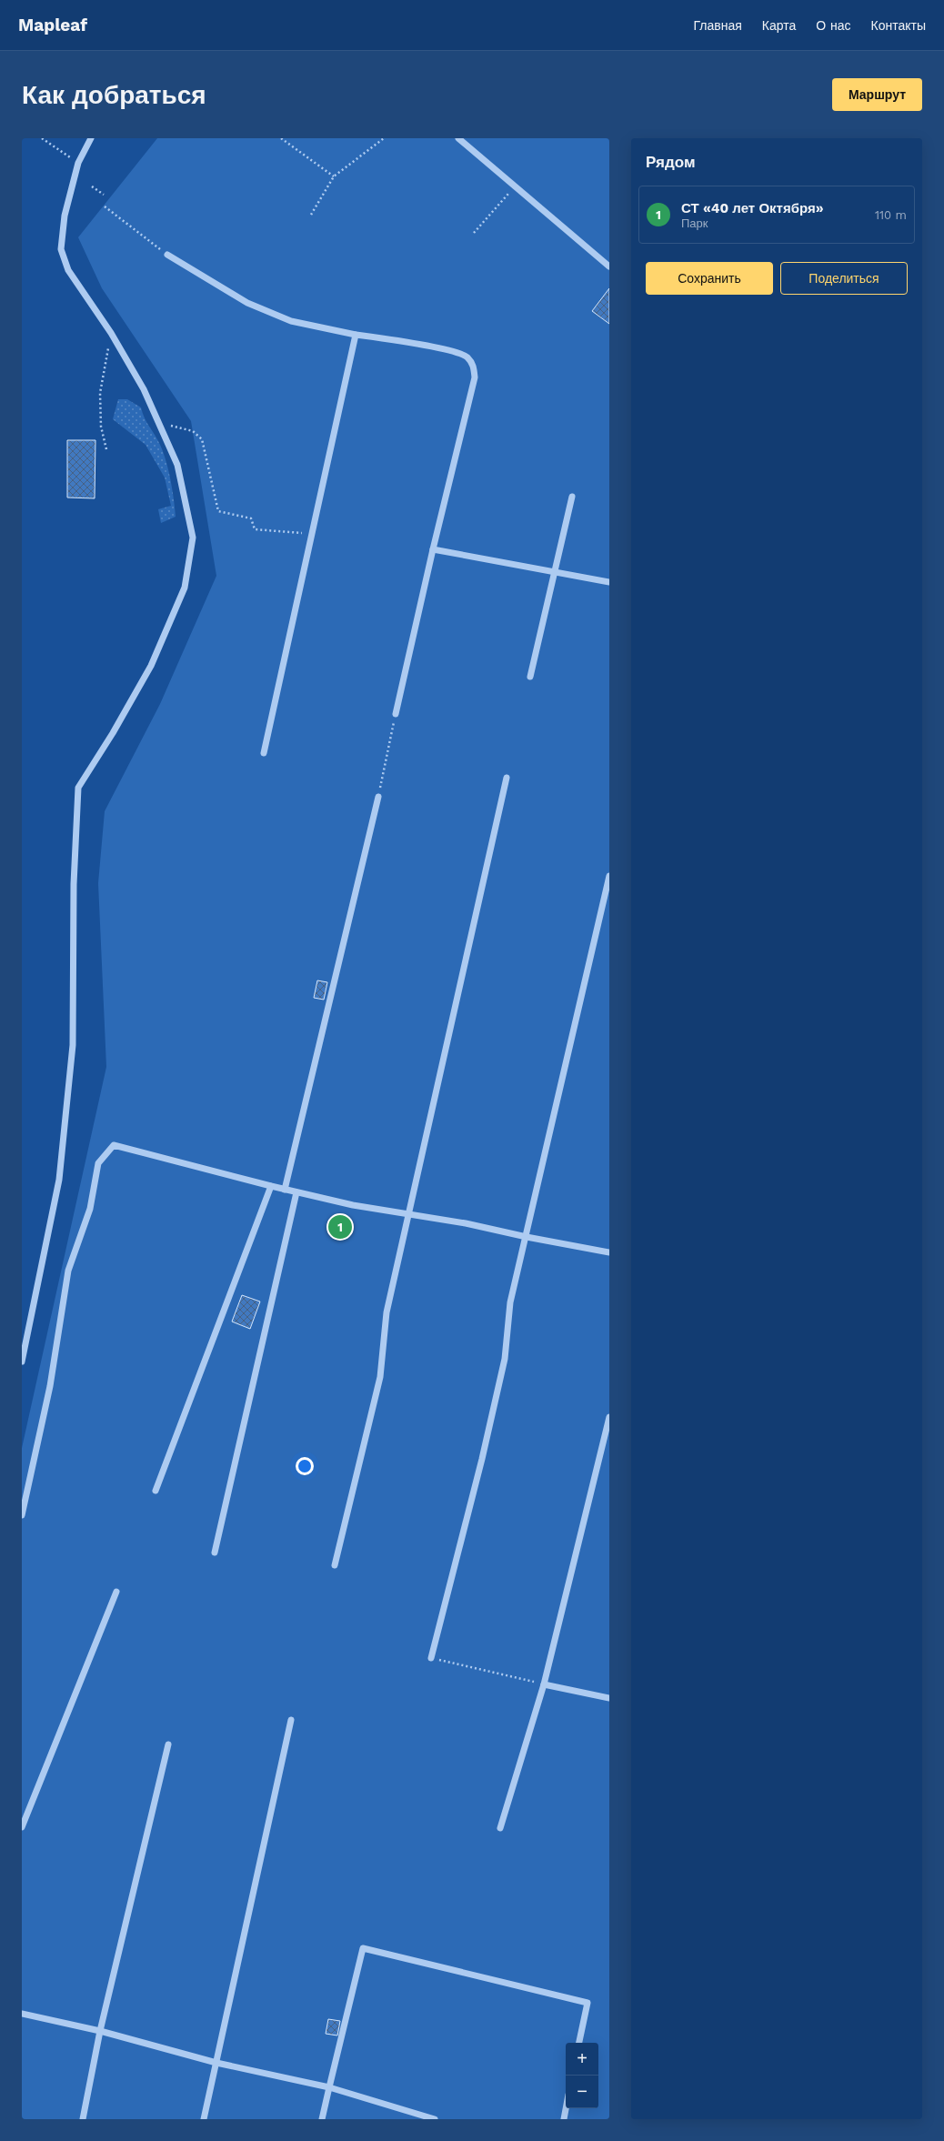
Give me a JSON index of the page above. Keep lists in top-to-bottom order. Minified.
{"page":{"header":"Mapleaf","nav":["Главная","Карта","О нас","Контакты"],"buttons":["Маршрут",["Сохранить","Поделиться"]],"title":"Как добраться","heading":"Рядом","list":[{"mark":"1","name":"СТ «40 лет Октября»","note":"Парк","value":"110 m"}],"pins":"1","map_buttons":["+","−"]}}
